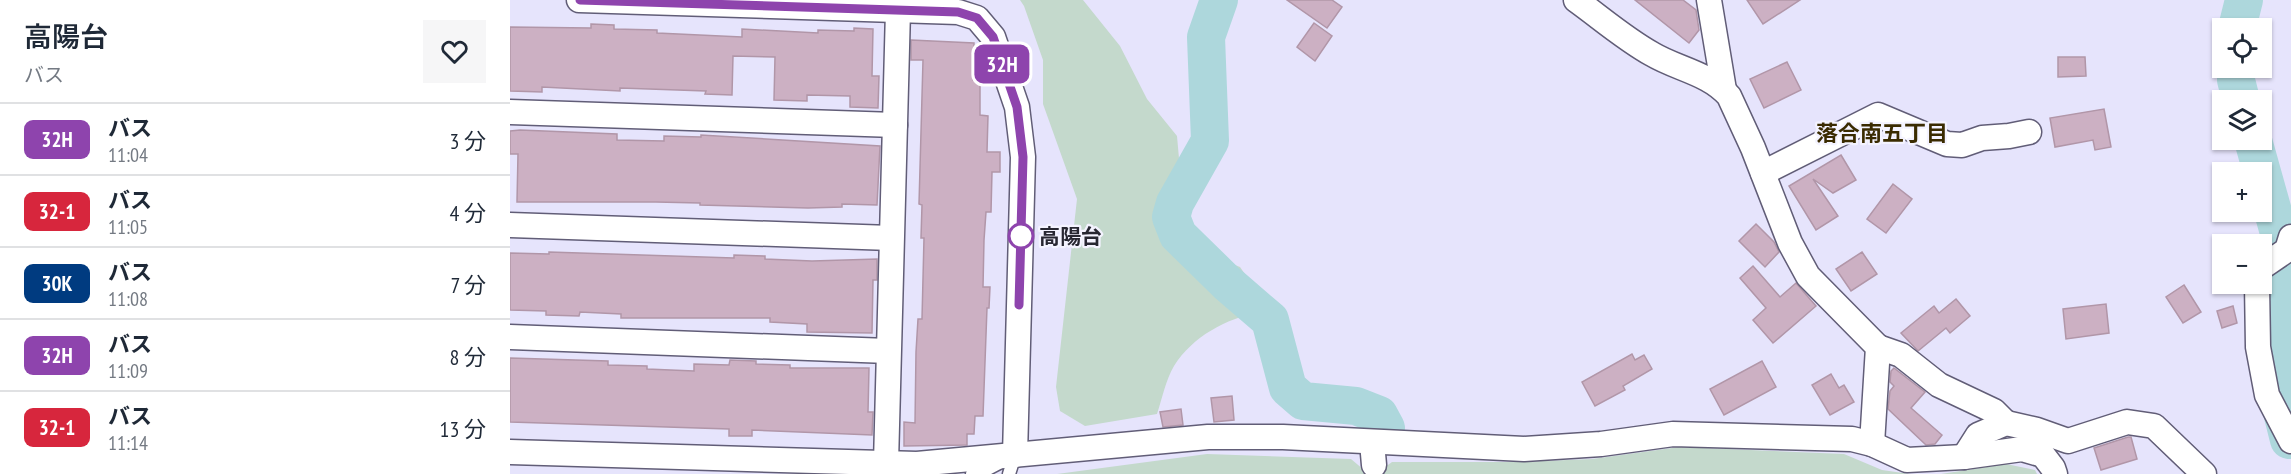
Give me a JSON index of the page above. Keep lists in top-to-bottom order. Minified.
{"districts":["落合南五丁目"],"places":["高陽台"],"lines":["bus line 32H"],"page":{"heading":["高陽台","バス"],"on_map":"32H","map_buttons":["+","−"],"list":[{"mark":"32H","name":"バス","note":"11:04","value":"3 分"},{"mark":"32-1","name":"バス","note":"11:05","value":"4 分"},{"mark":"30K","name":"バス","note":"11:08","value":"7 分"},{"mark":"32H","name":"バス","note":"11:09","value":"8 分"},{"mark":"32-1","name":"バス","note":"11:14","value":"13 分"}]}}
